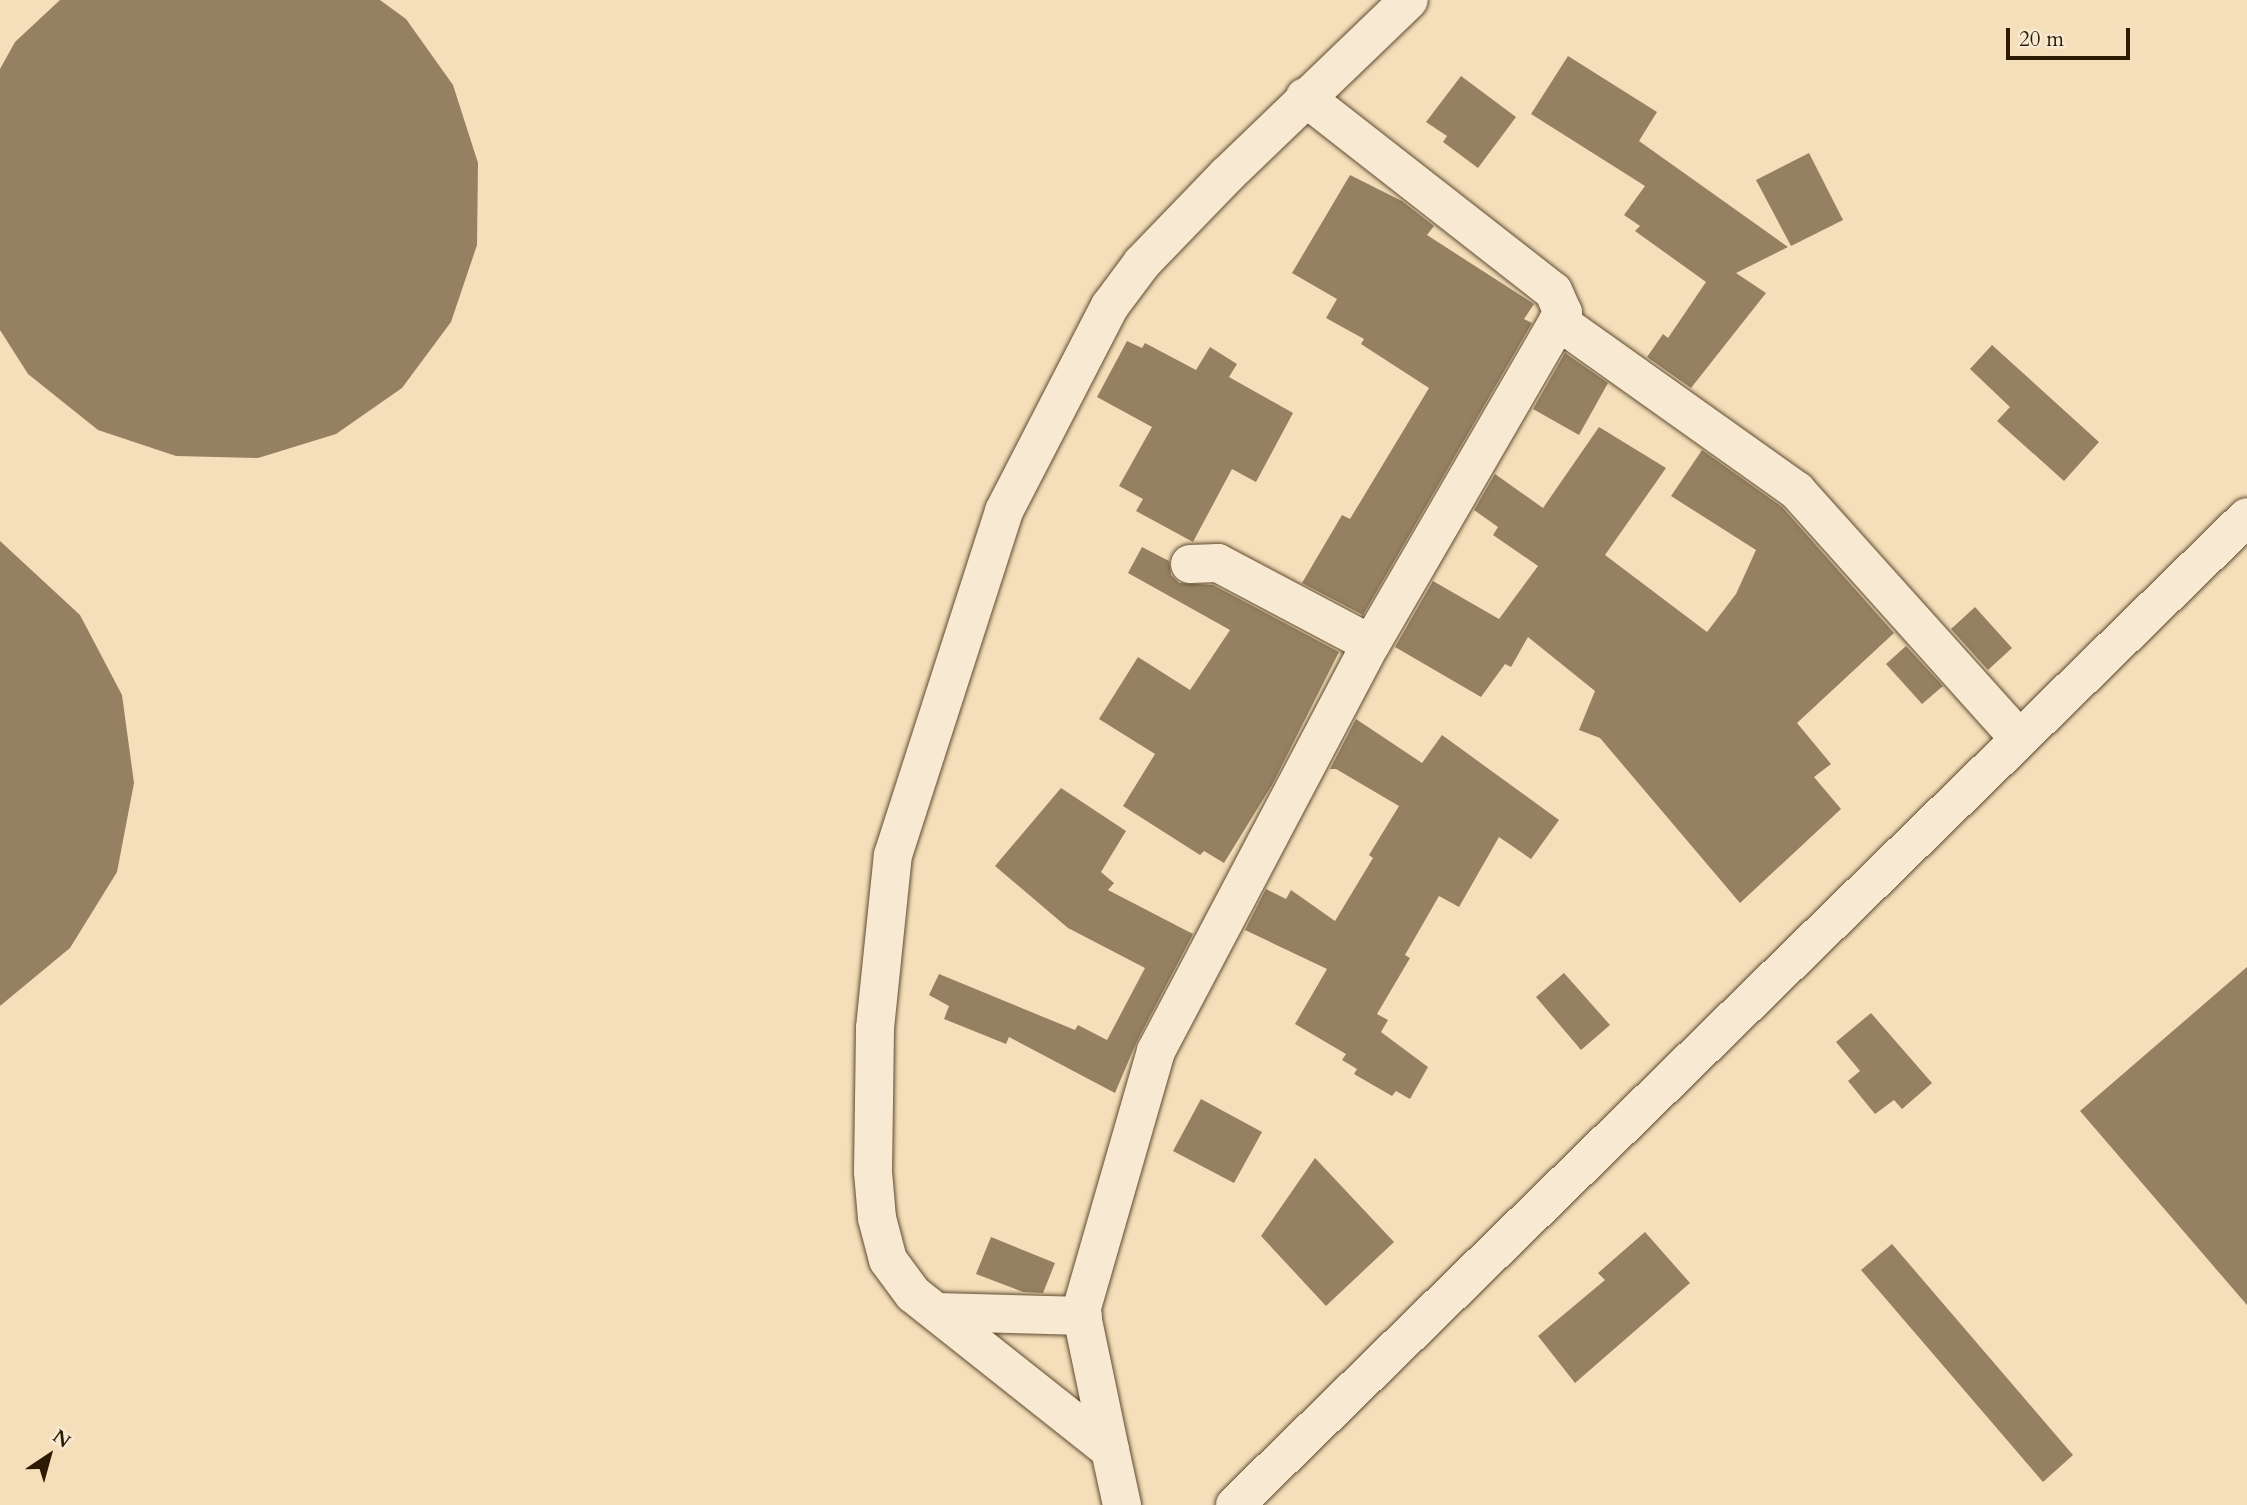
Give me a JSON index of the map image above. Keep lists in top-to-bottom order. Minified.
{"scale_bar":"20 m","north":"top right"}
